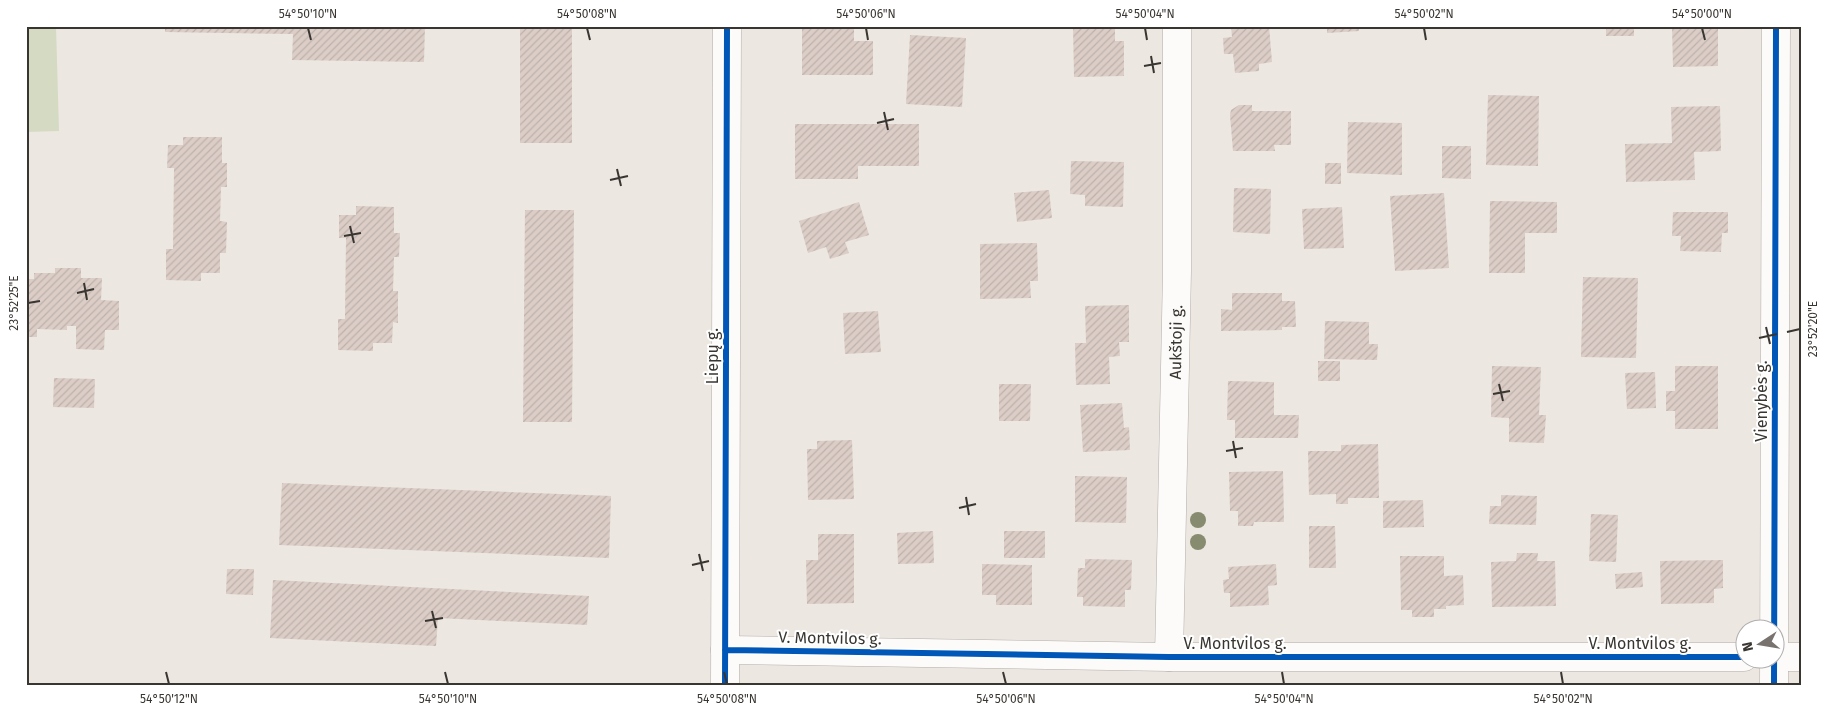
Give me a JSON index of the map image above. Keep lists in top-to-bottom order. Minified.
{"streets":{"street":["Aukštoji g.","Liepų g.","Vienybės g.","V. Montvilos g."]},"crossings":[["Aukštoji g.","V. Montvilos g."],["Liepų g.","V. Montvilos g."]],"north":"left","coordinates":["54°50'10\"N","54°50'08\"N","54°50'06\"N","54°50'04\"N","54°50'02\"N","54°50'00\"N","23°52'25\"E","23°52'20\"E","54°50'12\"N"]}
